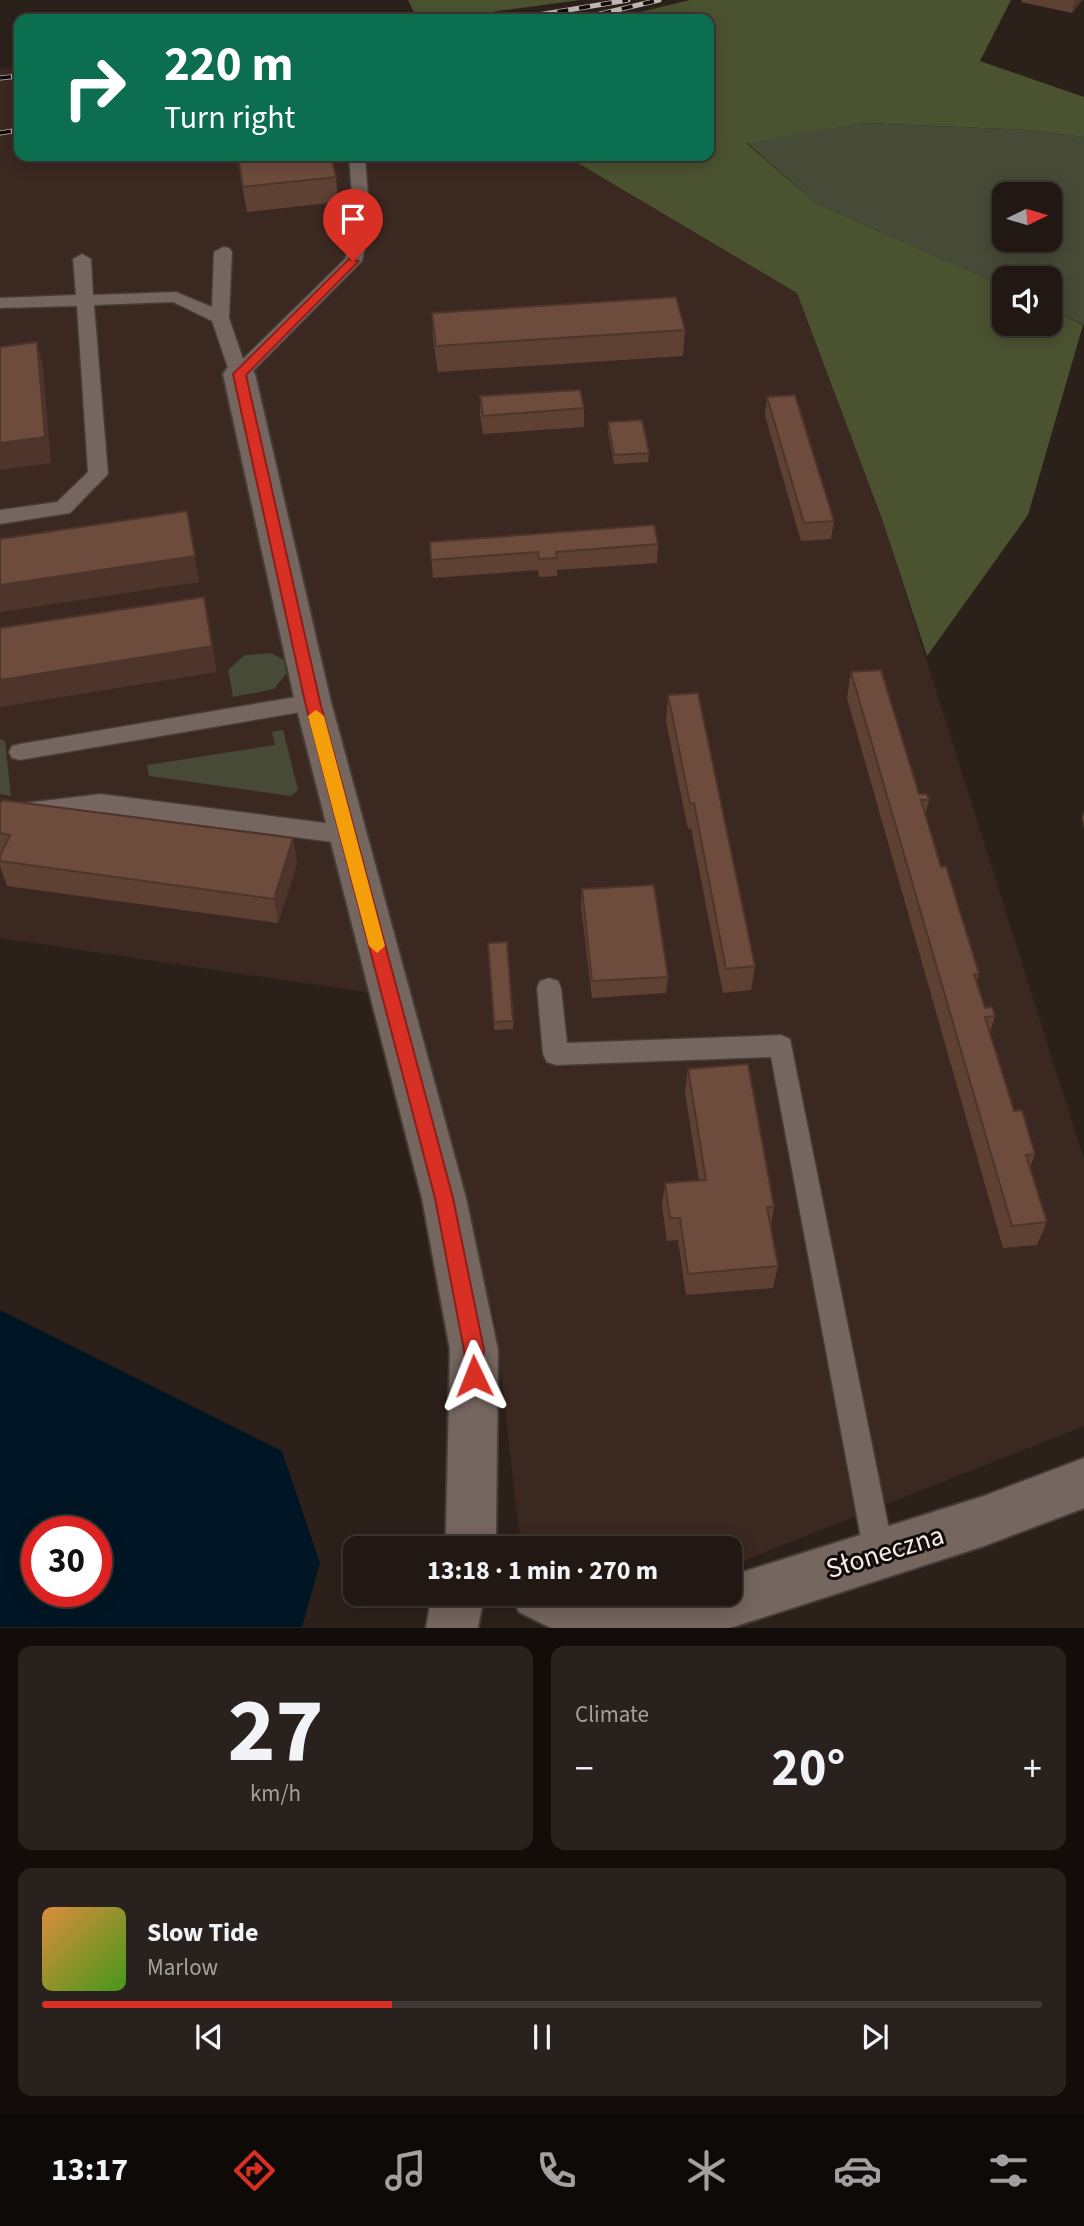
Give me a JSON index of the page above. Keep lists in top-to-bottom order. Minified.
{"streets":{"street":["Słoneczna"]},"north":"right","page":{"turn":["220 m","Turn right"],"limit":"30","trip":"13:18 · 1 min · 270 m","tile":[["27","km/h"],"Climate"],"heat":["−","20°","+"],"song":["Slow Tide","Marlow"],"tabs":"13:17"}}
